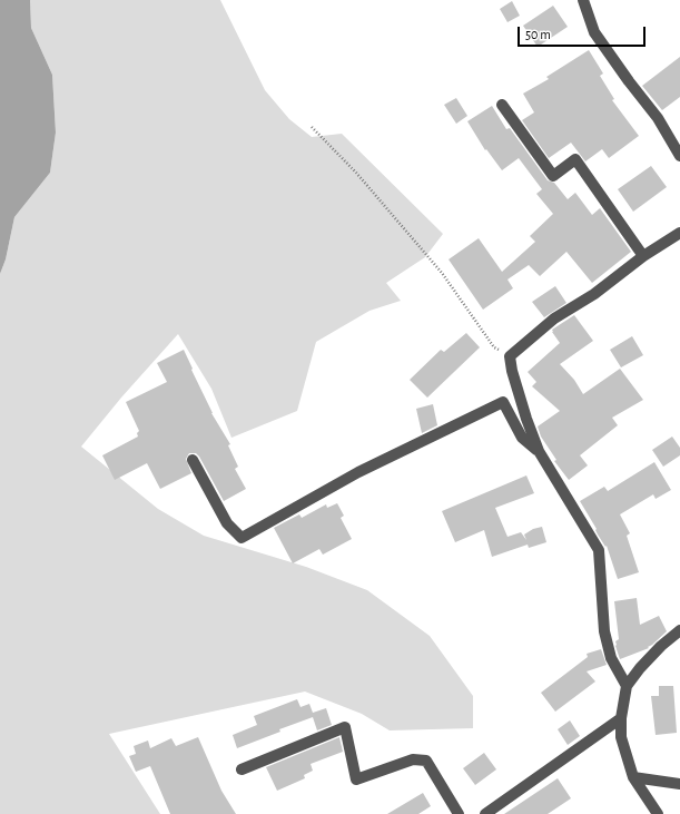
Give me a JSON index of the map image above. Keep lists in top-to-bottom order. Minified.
{"scale_bar":"50 m"}
